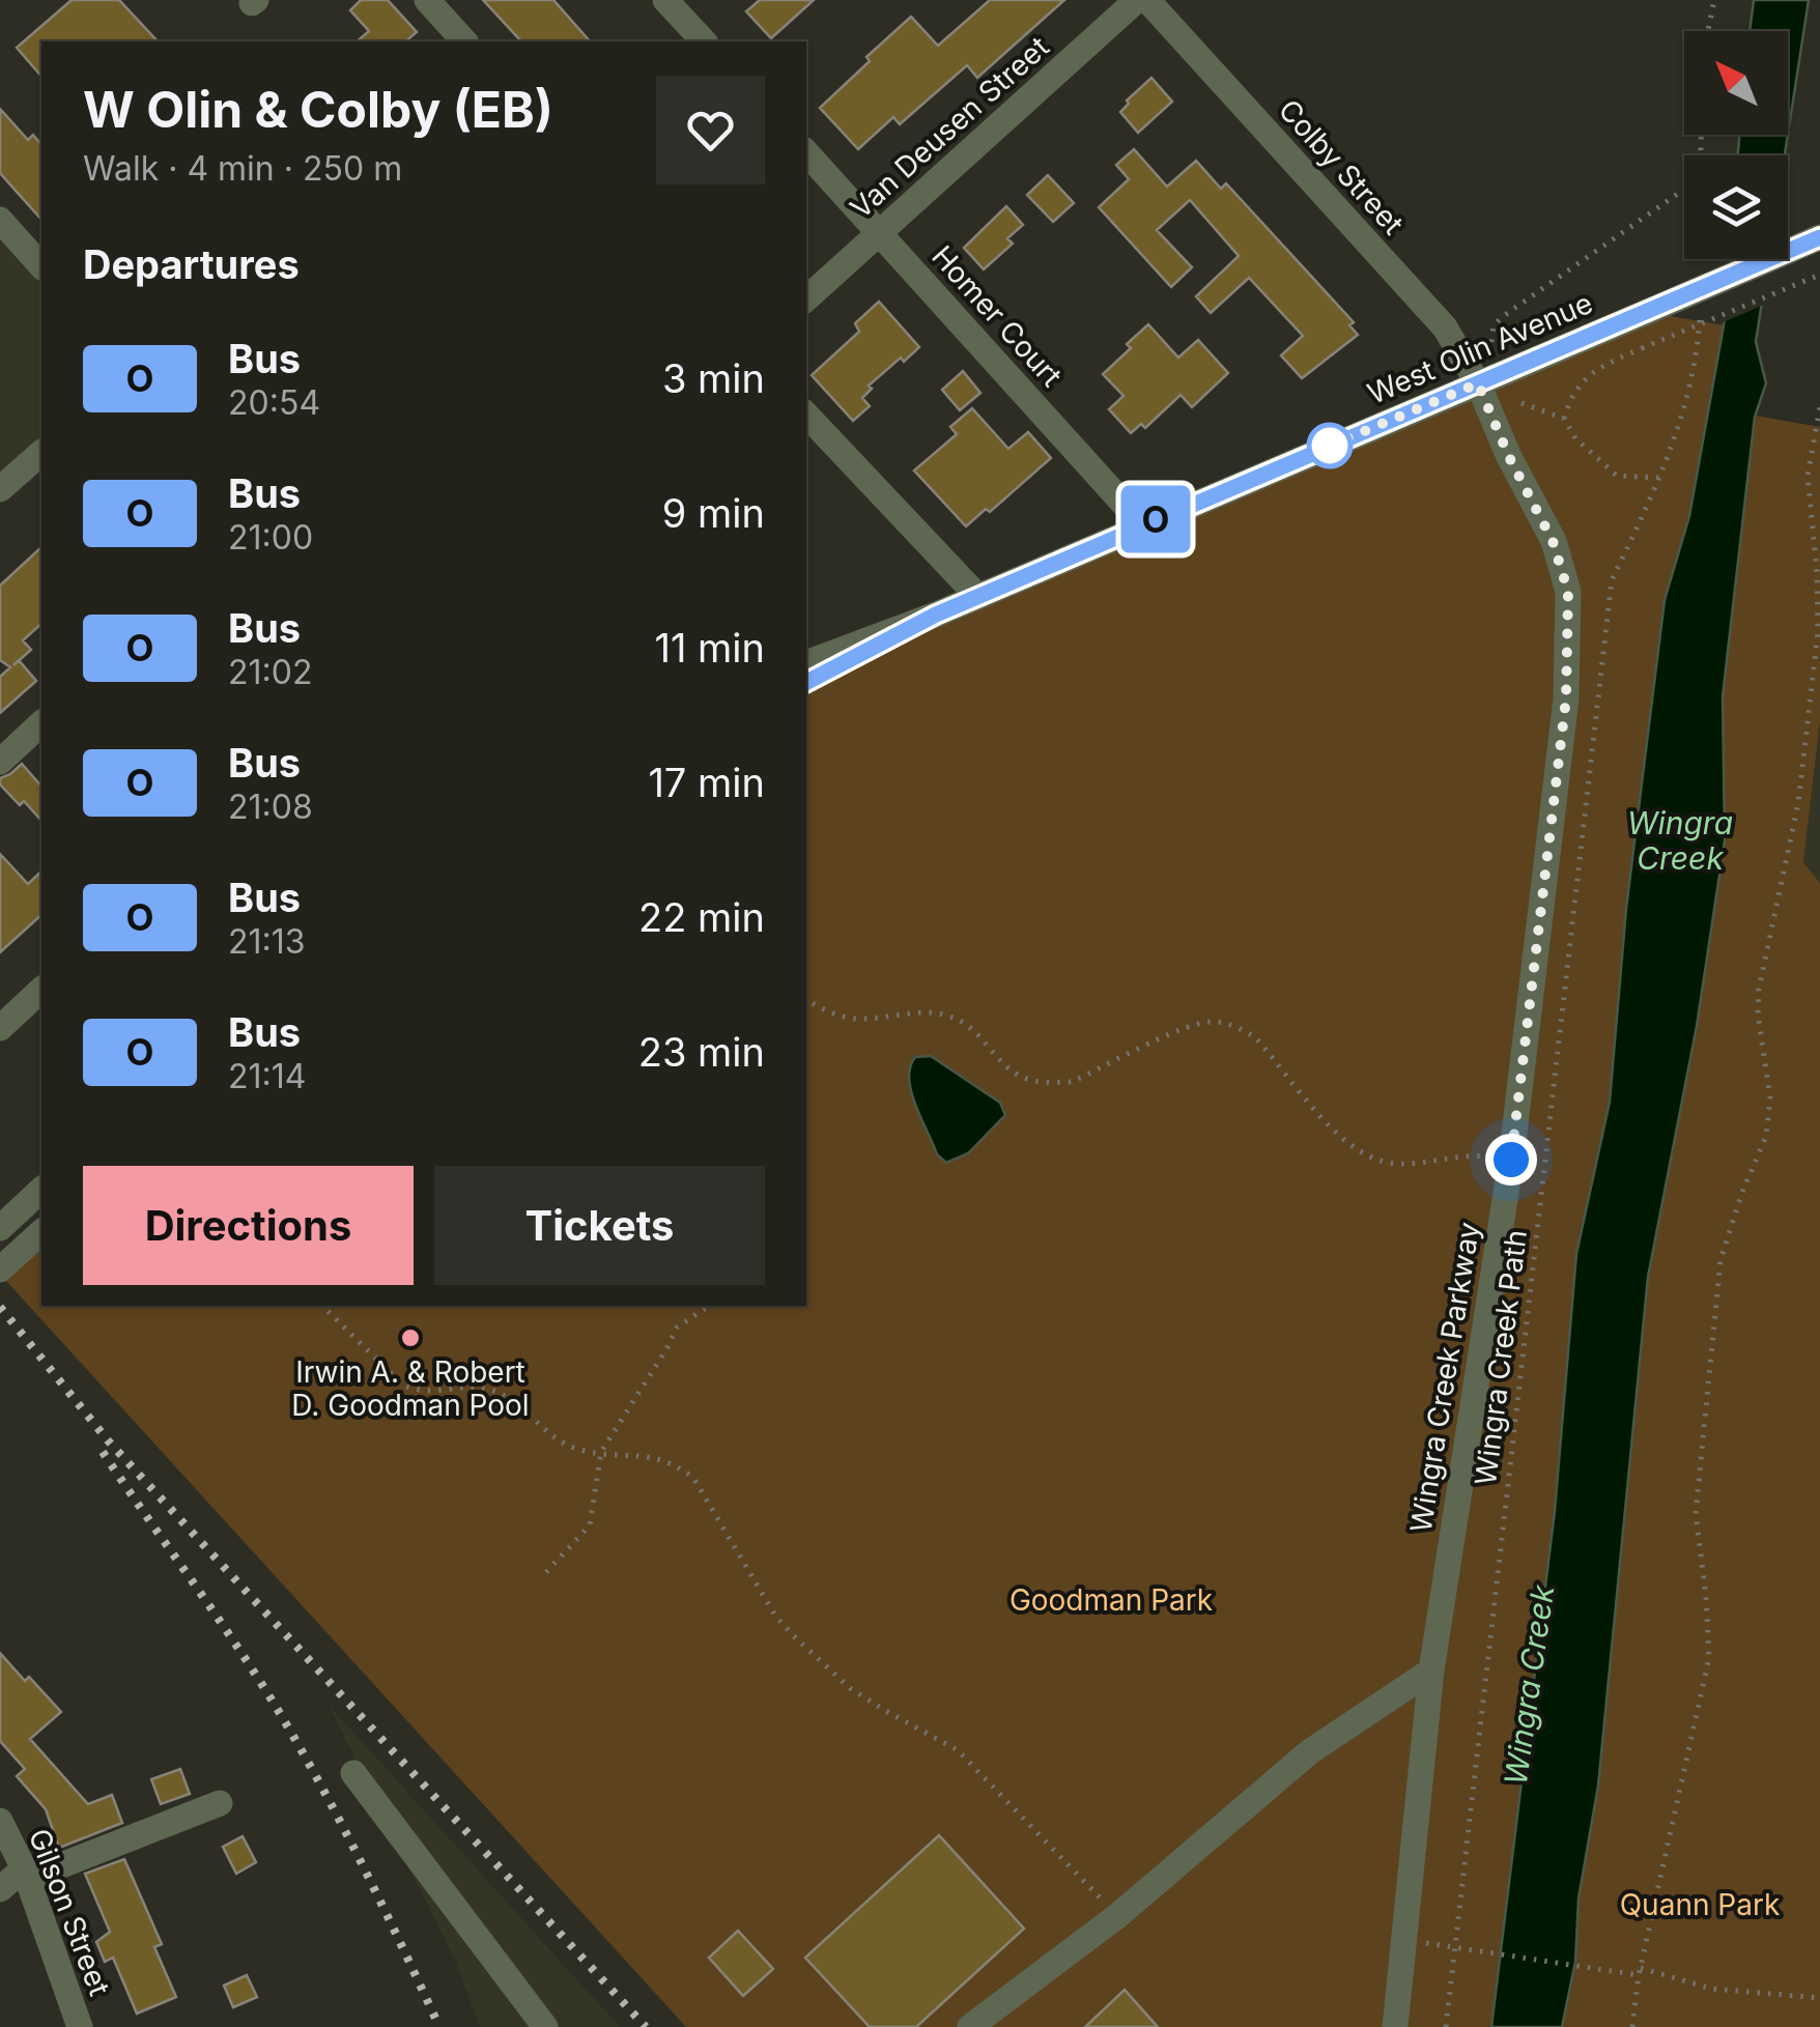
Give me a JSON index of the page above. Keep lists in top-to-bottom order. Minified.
{"streets":{"street":["Van Deusen Street","Colby Street","Homer Court","West Olin Avenue","Wingra Creek Parkway","Gilson Street"],"path":["Wingra Creek Path"]},"crossings":[["Van Deusen Street","Homer Court"],["Colby Street","West Olin Avenue"],["Colby Street","Wingra Creek Parkway"],["Homer Court","West Olin Avenue"],["West Olin Avenue","Wingra Creek Parkway"]],"water":["Wingra Creek"],"parks":["Goodman Park","Quann Park"],"places":["Irwin A. & Robert D. Goodman Pool"],"lines":["bus line O"],"north":"top left","page":{"on_map":"O","heading":[["W Olin & Colby (EB)","Walk · 4 min · 250 m"],"Departures"],"list":[{"mark":"O","name":"Bus","note":"20:54","value":"3 min"},{"mark":"O","name":"Bus","note":"21:00","value":"9 min"},{"mark":"O","name":"Bus","note":"21:02","value":"11 min"},{"mark":"O","name":"Bus","note":"21:08","value":"17 min"},{"mark":"O","name":"Bus","note":"21:13","value":"22 min"},{"mark":"O","name":"Bus","note":"21:14","value":"23 min"}],"buttons":["Directions","Tickets"]}}
